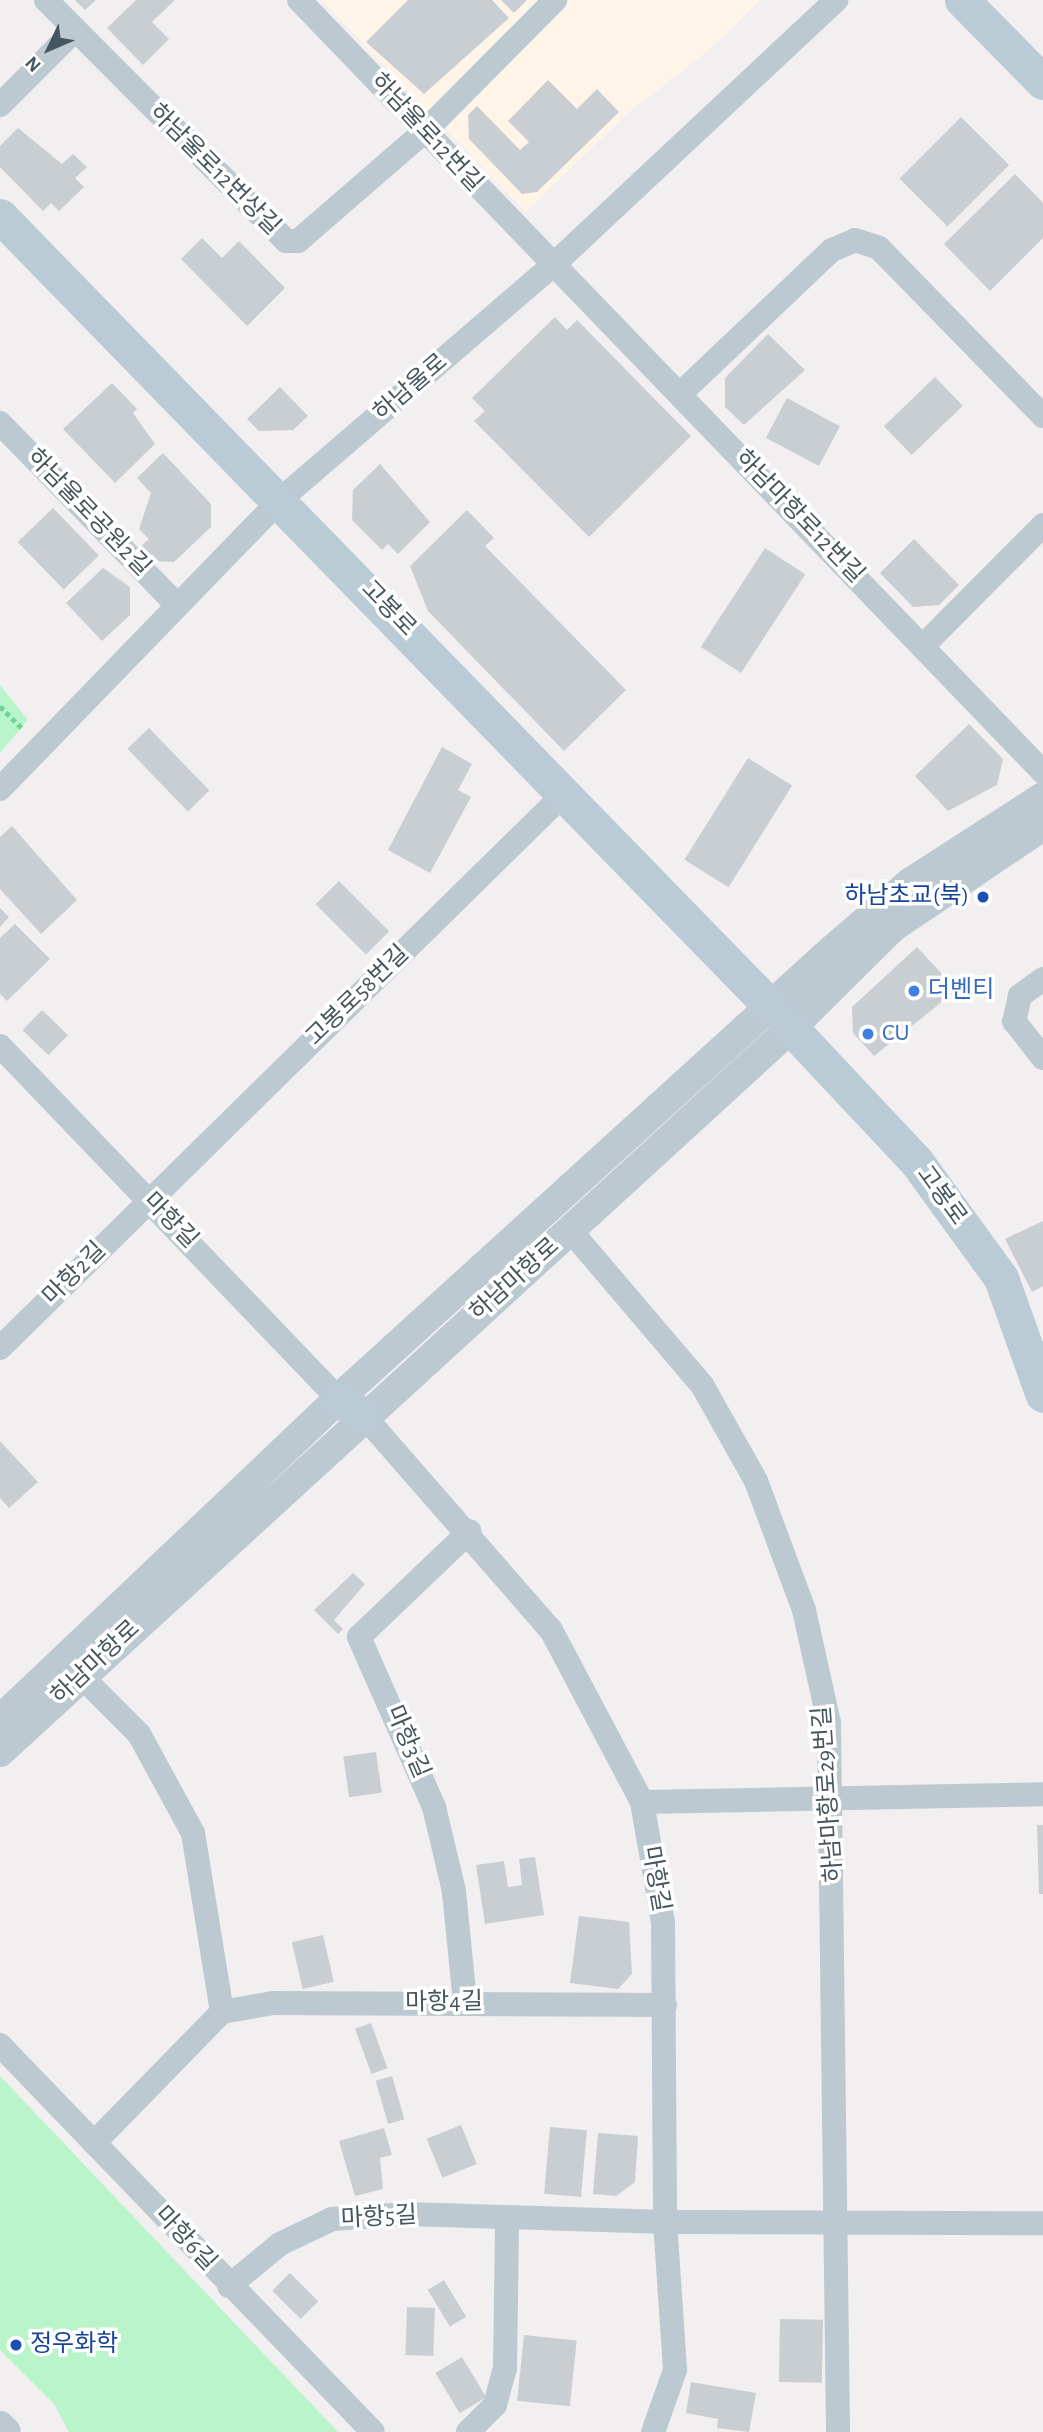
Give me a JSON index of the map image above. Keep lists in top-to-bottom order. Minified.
{"streets":{"main road":["고봉로"],"street":["하남울로12번길","하남울로12번상길","하남울로","하남울로공원2길","하남마항로12번길","고봉로58번길","마항길","마항2길","하남마항로","마항3길","하남마항로29번길","마항4길","마항5길","마항6길"]},"crossings":[["하남울로12번길","하남울로12번상길"],["하남울로12번길","하남울로"],["하남울로12번길","하남마항로12번길"],["하남울로","하남울로공원2길"],["하남울로","하남마항로12번길"],["하남울로","고봉로"],["고봉로","고봉로58번길"],["고봉로","하남마항로"],["고봉로58번길","마항길"],["고봉로58번길","마항2길"],["마항길","마항2길"],["마항길","하남마항로"],["마항길","마항3길"],["마항길","마항4길"],["마항길","마항5길"],["하남마항로","하남마항로29번길"],["마항3길","마항4길"],["하남마항로29번길","마항5길"],["마항5길","마항6길"]],"places":["하남초교(북)","더벤티","CU","정우화학"],"north":"bottom left"}
